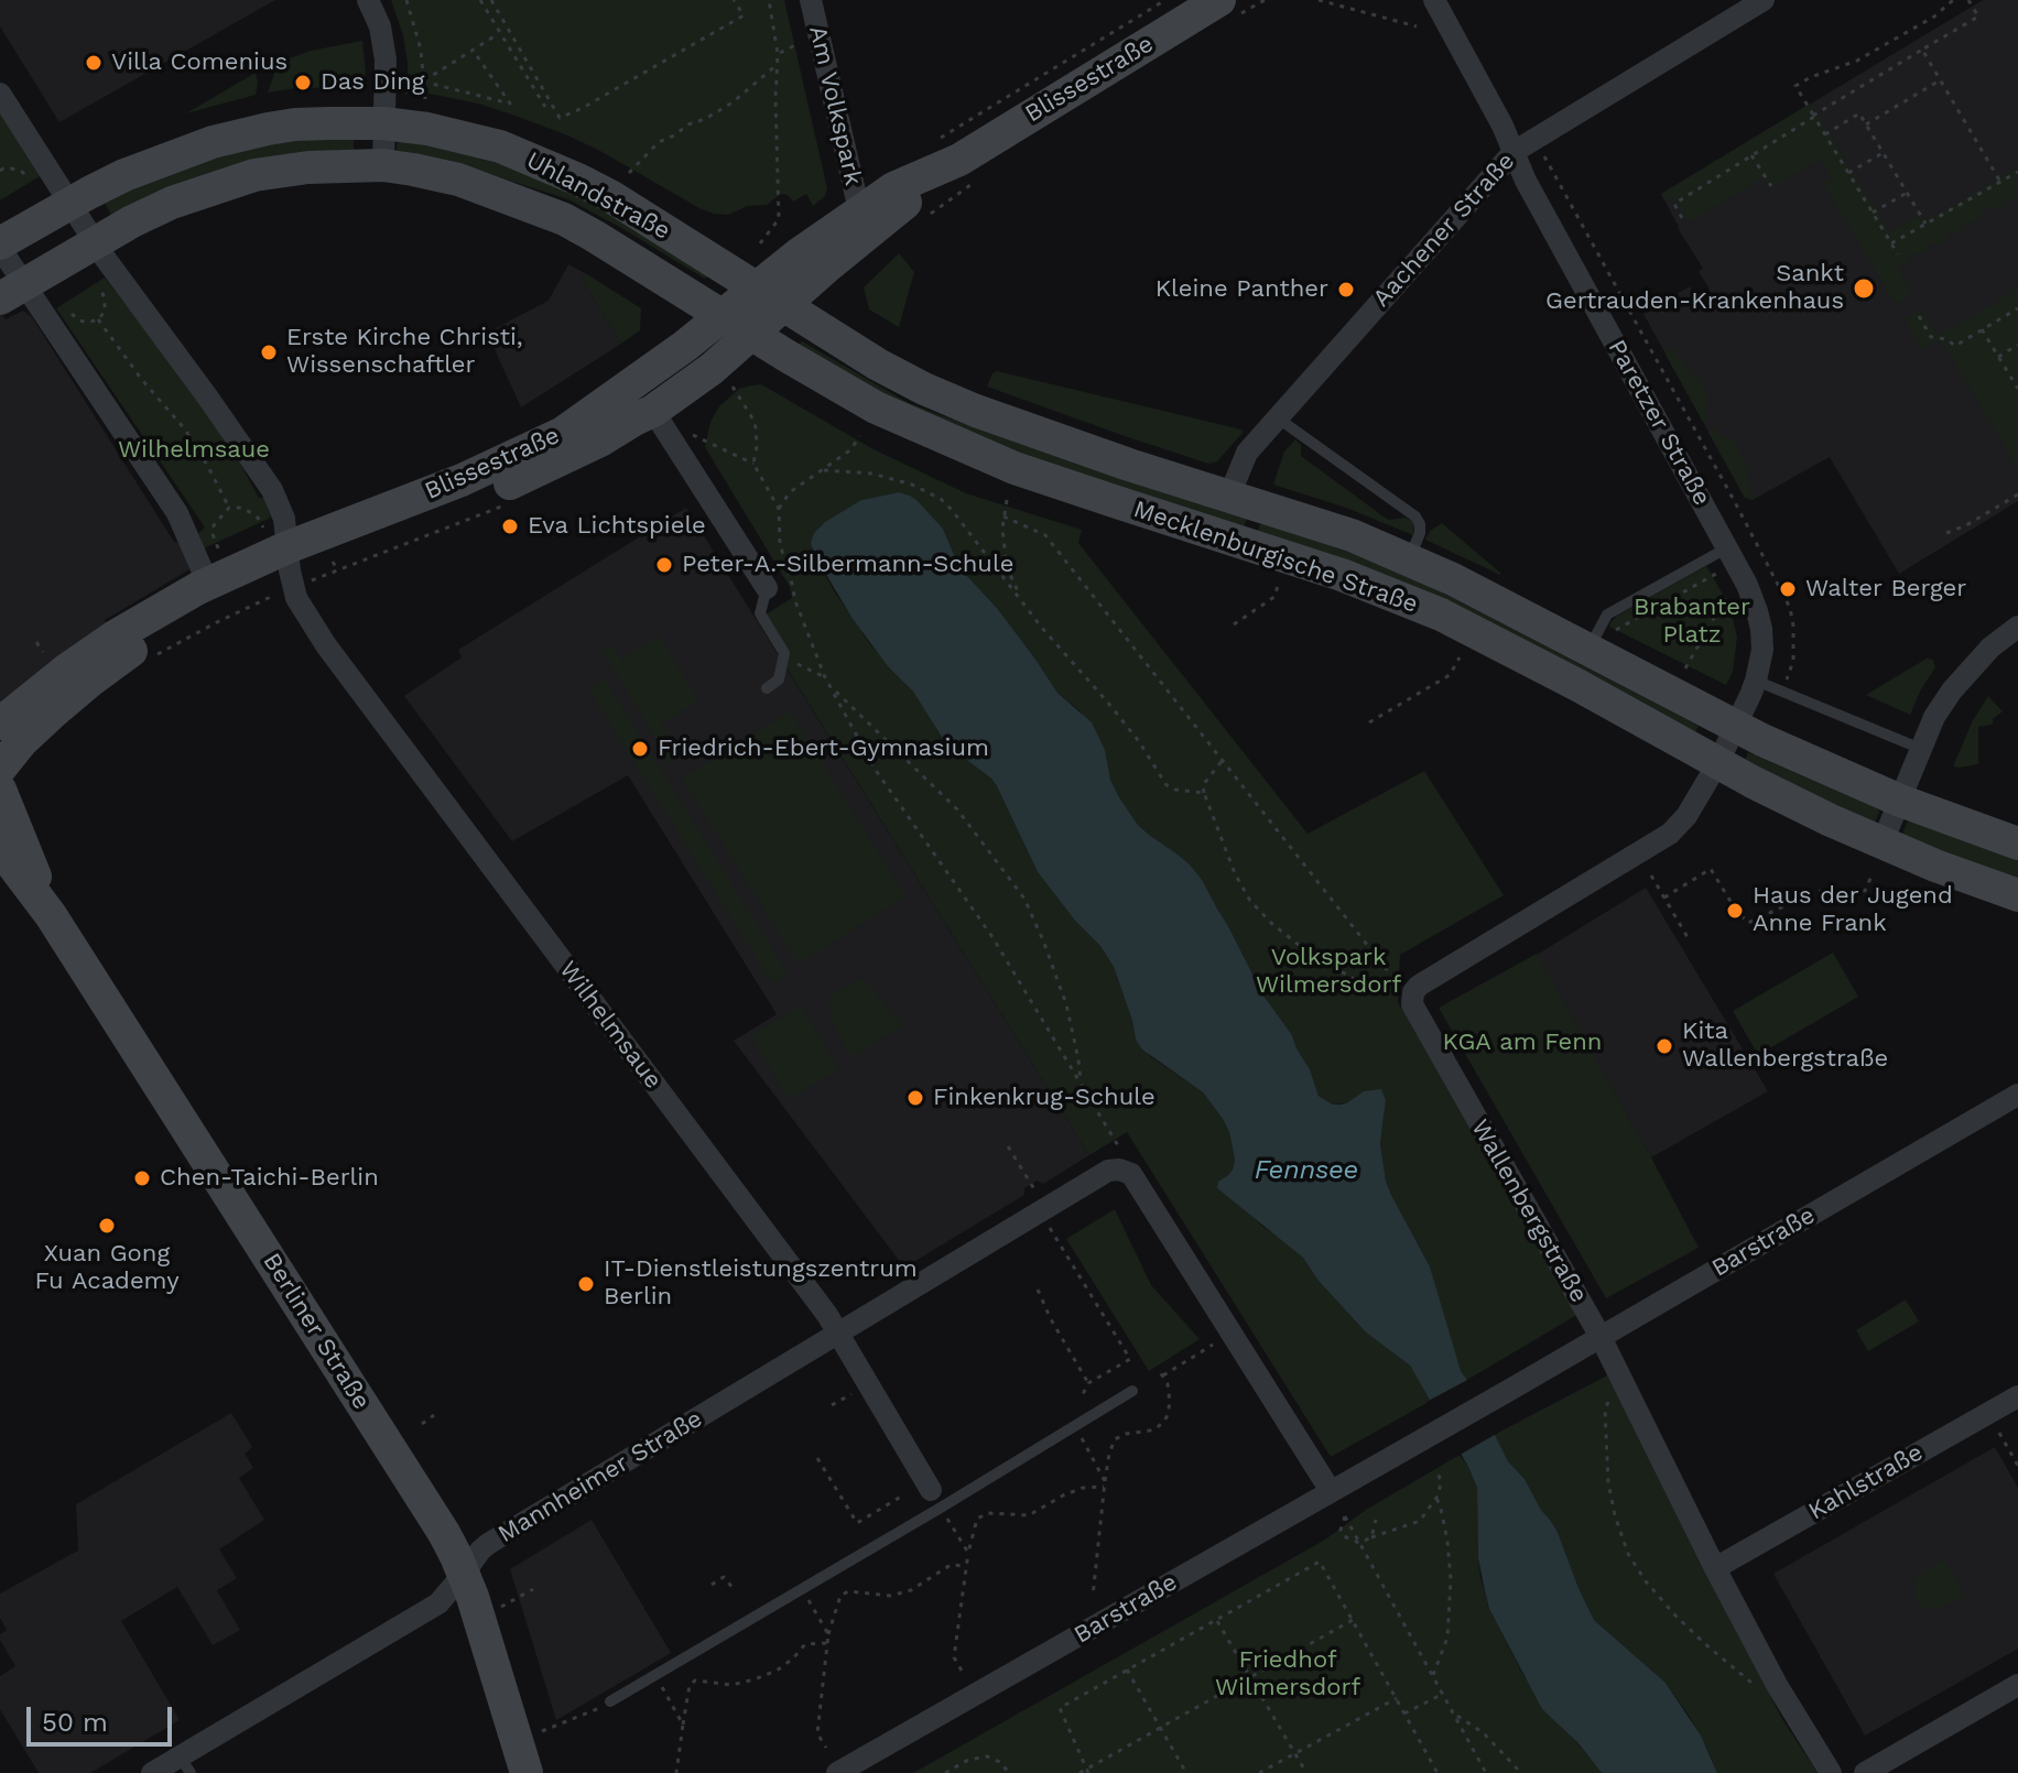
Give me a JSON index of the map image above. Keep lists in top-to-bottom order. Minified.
{"streets":{"main road":["Blissestraße","Uhlandstraße","Mecklenburgische Straße","Berliner Straße"],"street":["Am Volkspark","Aachener Straße","Paretzer Straße","Wilhelmsaue","Wallenbergstraße","Barstraße","Mannheimer Straße","Kahlstraße"]},"crossings":[["Blissestraße","Am Volkspark"],["Blissestraße","Uhlandstraße"],["Blissestraße","Mecklenburgische Straße"],["Blissestraße","Wilhelmsaue"],["Uhlandstraße","Mecklenburgische Straße"],["Uhlandstraße","Wilhelmsaue"],["Aachener Straße","Paretzer Straße"],["Aachener Straße","Mecklenburgische Straße"],["Paretzer Straße","Mecklenburgische Straße"],["Paretzer Straße","Wallenbergstraße"],["Mecklenburgische Straße","Wallenbergstraße"],["Wilhelmsaue","Mannheimer Straße"],["Wallenbergstraße","Barstraße"],["Wallenbergstraße","Kahlstraße"],["Barstraße","Mannheimer Straße"],["Berliner Straße","Mannheimer Straße"]],"water":["Fennsee"],"parks":["Wilhelmsaue","Brabanter Platz","Volkspark Wilmersdorf","KGA am Fenn","Friedhof Wilmersdorf"],"places":["Villa Comenius","Das Ding","Sankt Gertrauden-Krankenhaus","Kleine Panther","Erste Kirche Christi, Wissenschaftler","Eva Lichtspiele","Peter-A.-Silbermann-Schule","Walter Berger","Friedrich-Ebert-Gymnasium","Haus der Jugend Anne Frank","Kita Wallenbergstraße","Finkenkrug-Schule","Chen-Taichi-Berlin","Xuan Gong Fu Academy","IT-Dienstleistungszentrum Berlin"],"scale_bar":"50 m"}
